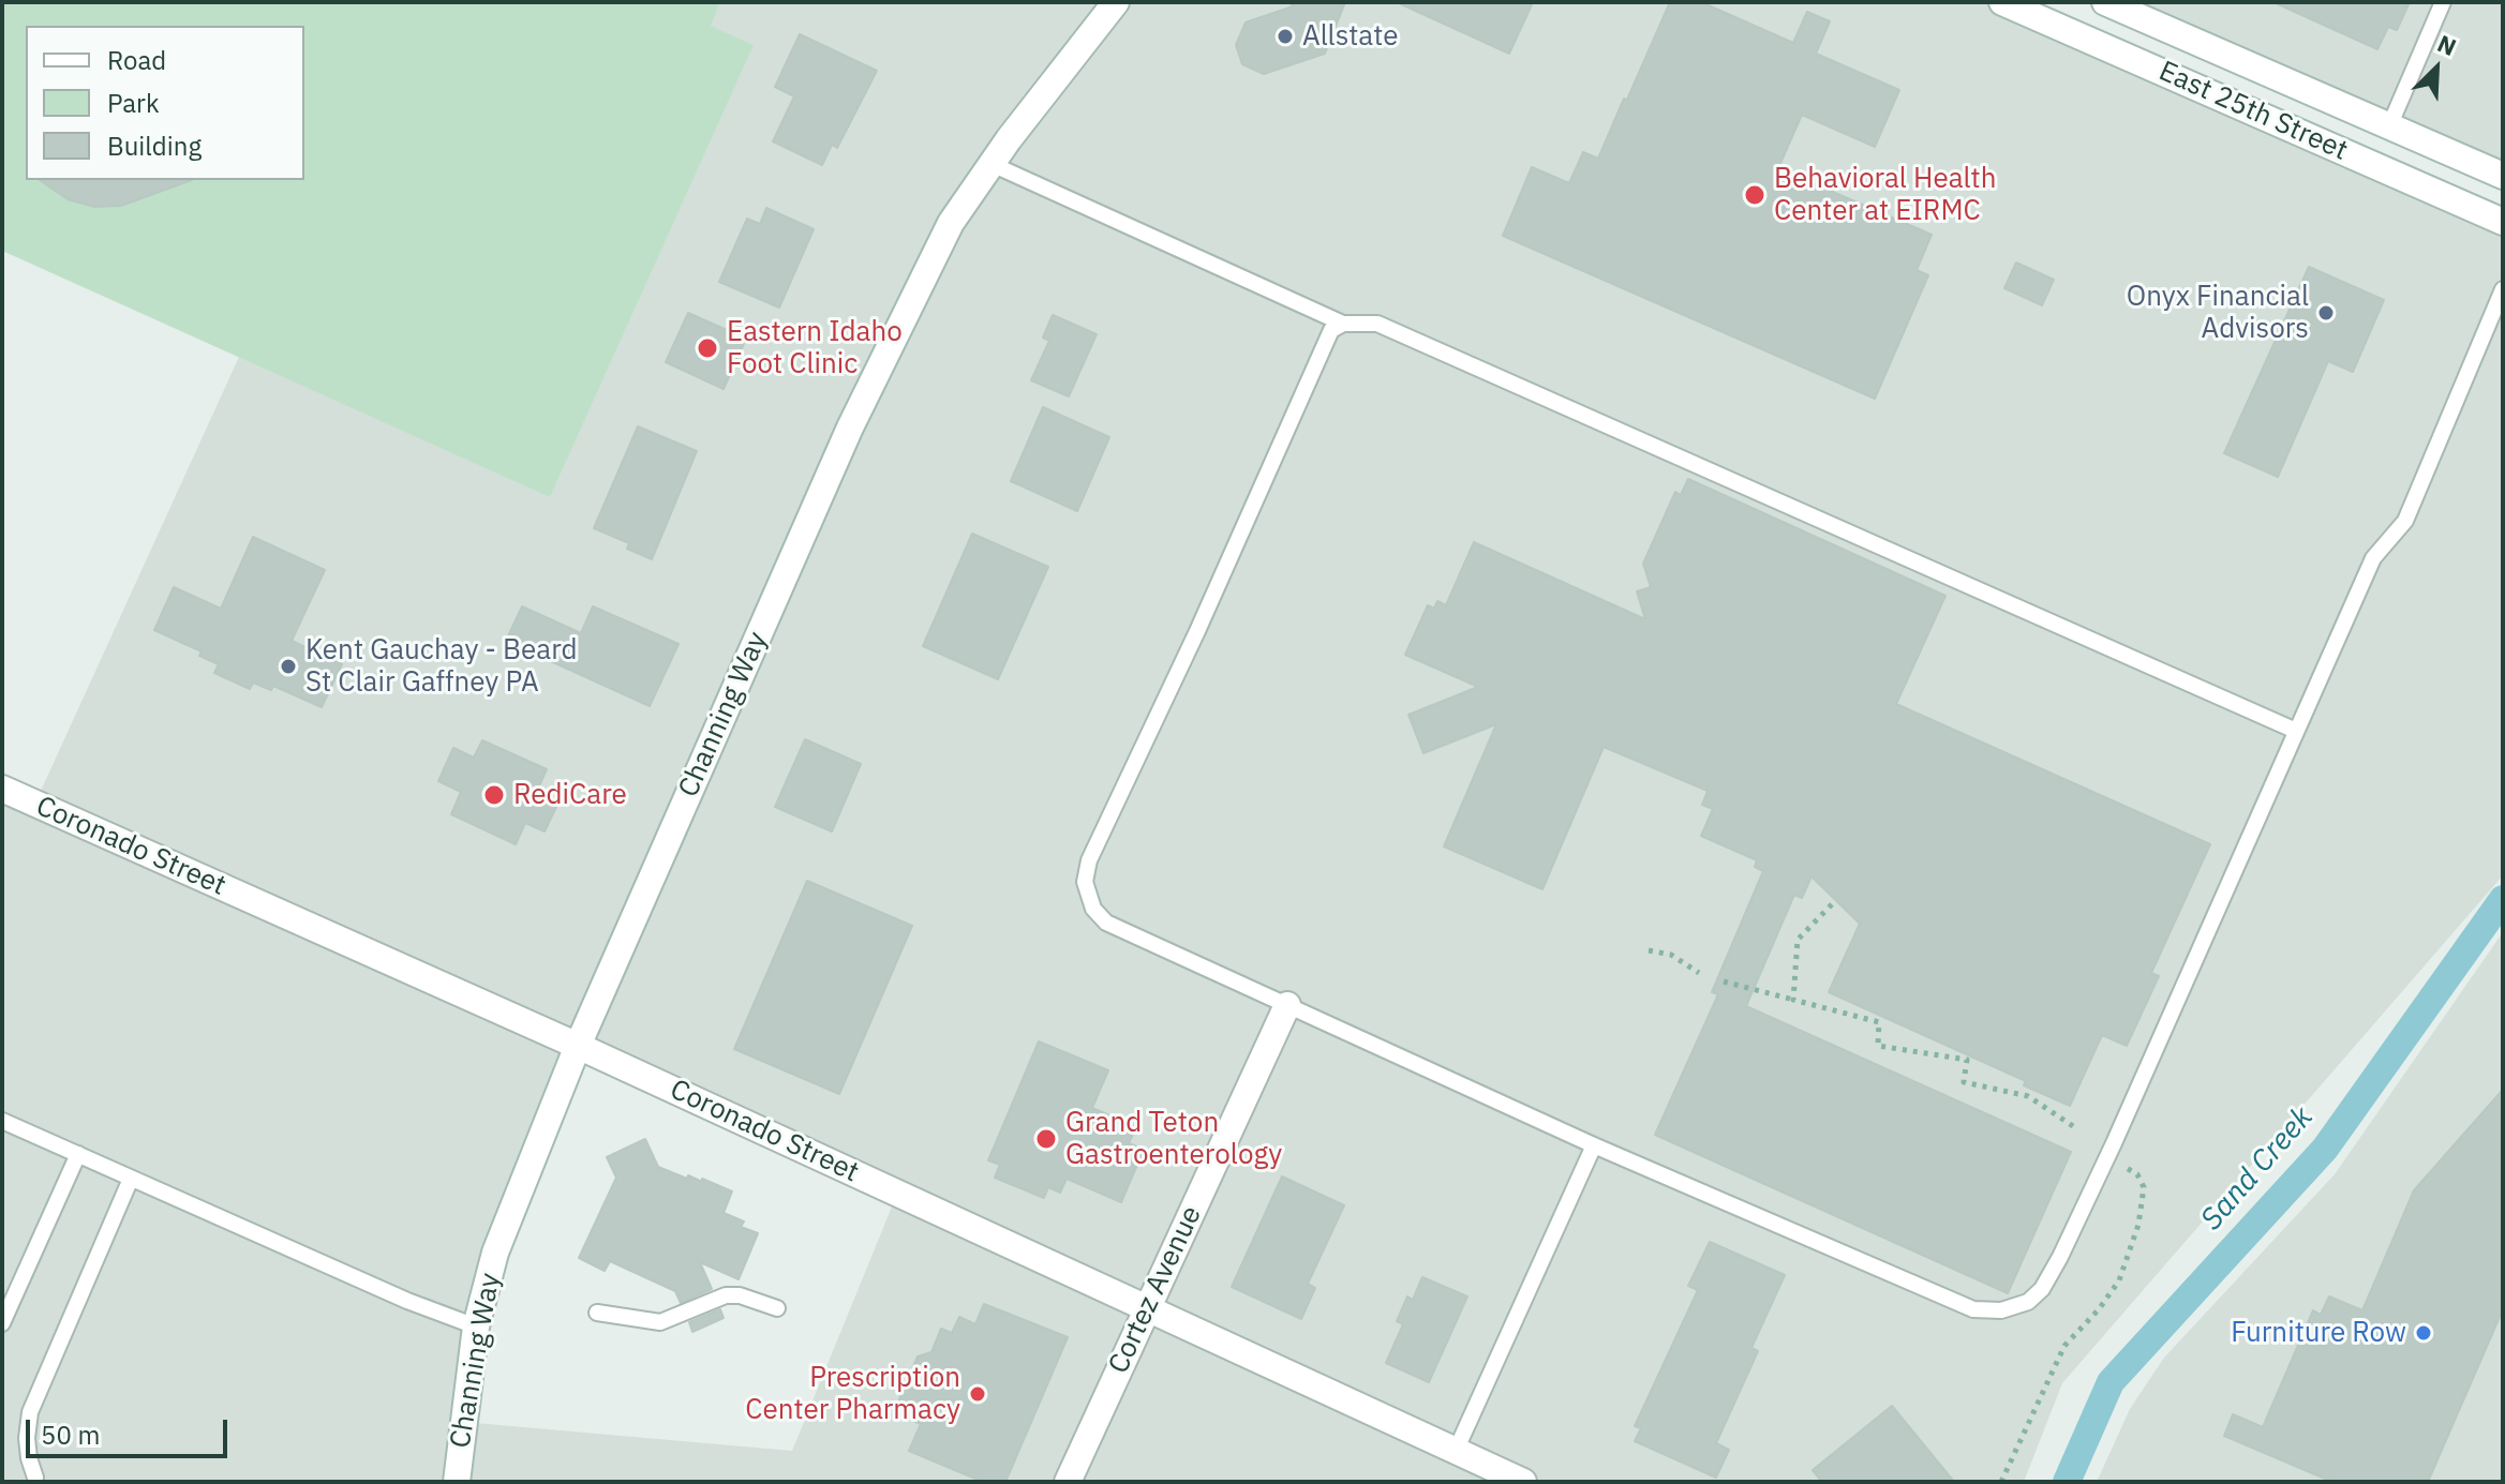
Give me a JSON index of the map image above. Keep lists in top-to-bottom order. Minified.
{"streets":{"street":["East 25th Street","Channing Way","Coronado Street","Cortez Avenue"]},"crossings":[["Channing Way","Coronado Street"],["Coronado Street","Cortez Avenue"]],"water":["Sand Creek"],"places":["Allstate","Behavioral Health Center at EIRMC","Onyx Financial Advisors","Eastern Idaho Foot Clinic","Kent Gauchay - Beard St Clair Gaffney PA","RediCare","Grand Teton Gastroenterology","Furniture Row","Prescription Center Pharmacy"],"legend":["Road","Park","Building"],"scale_bar":"50 m","north":"top right"}
